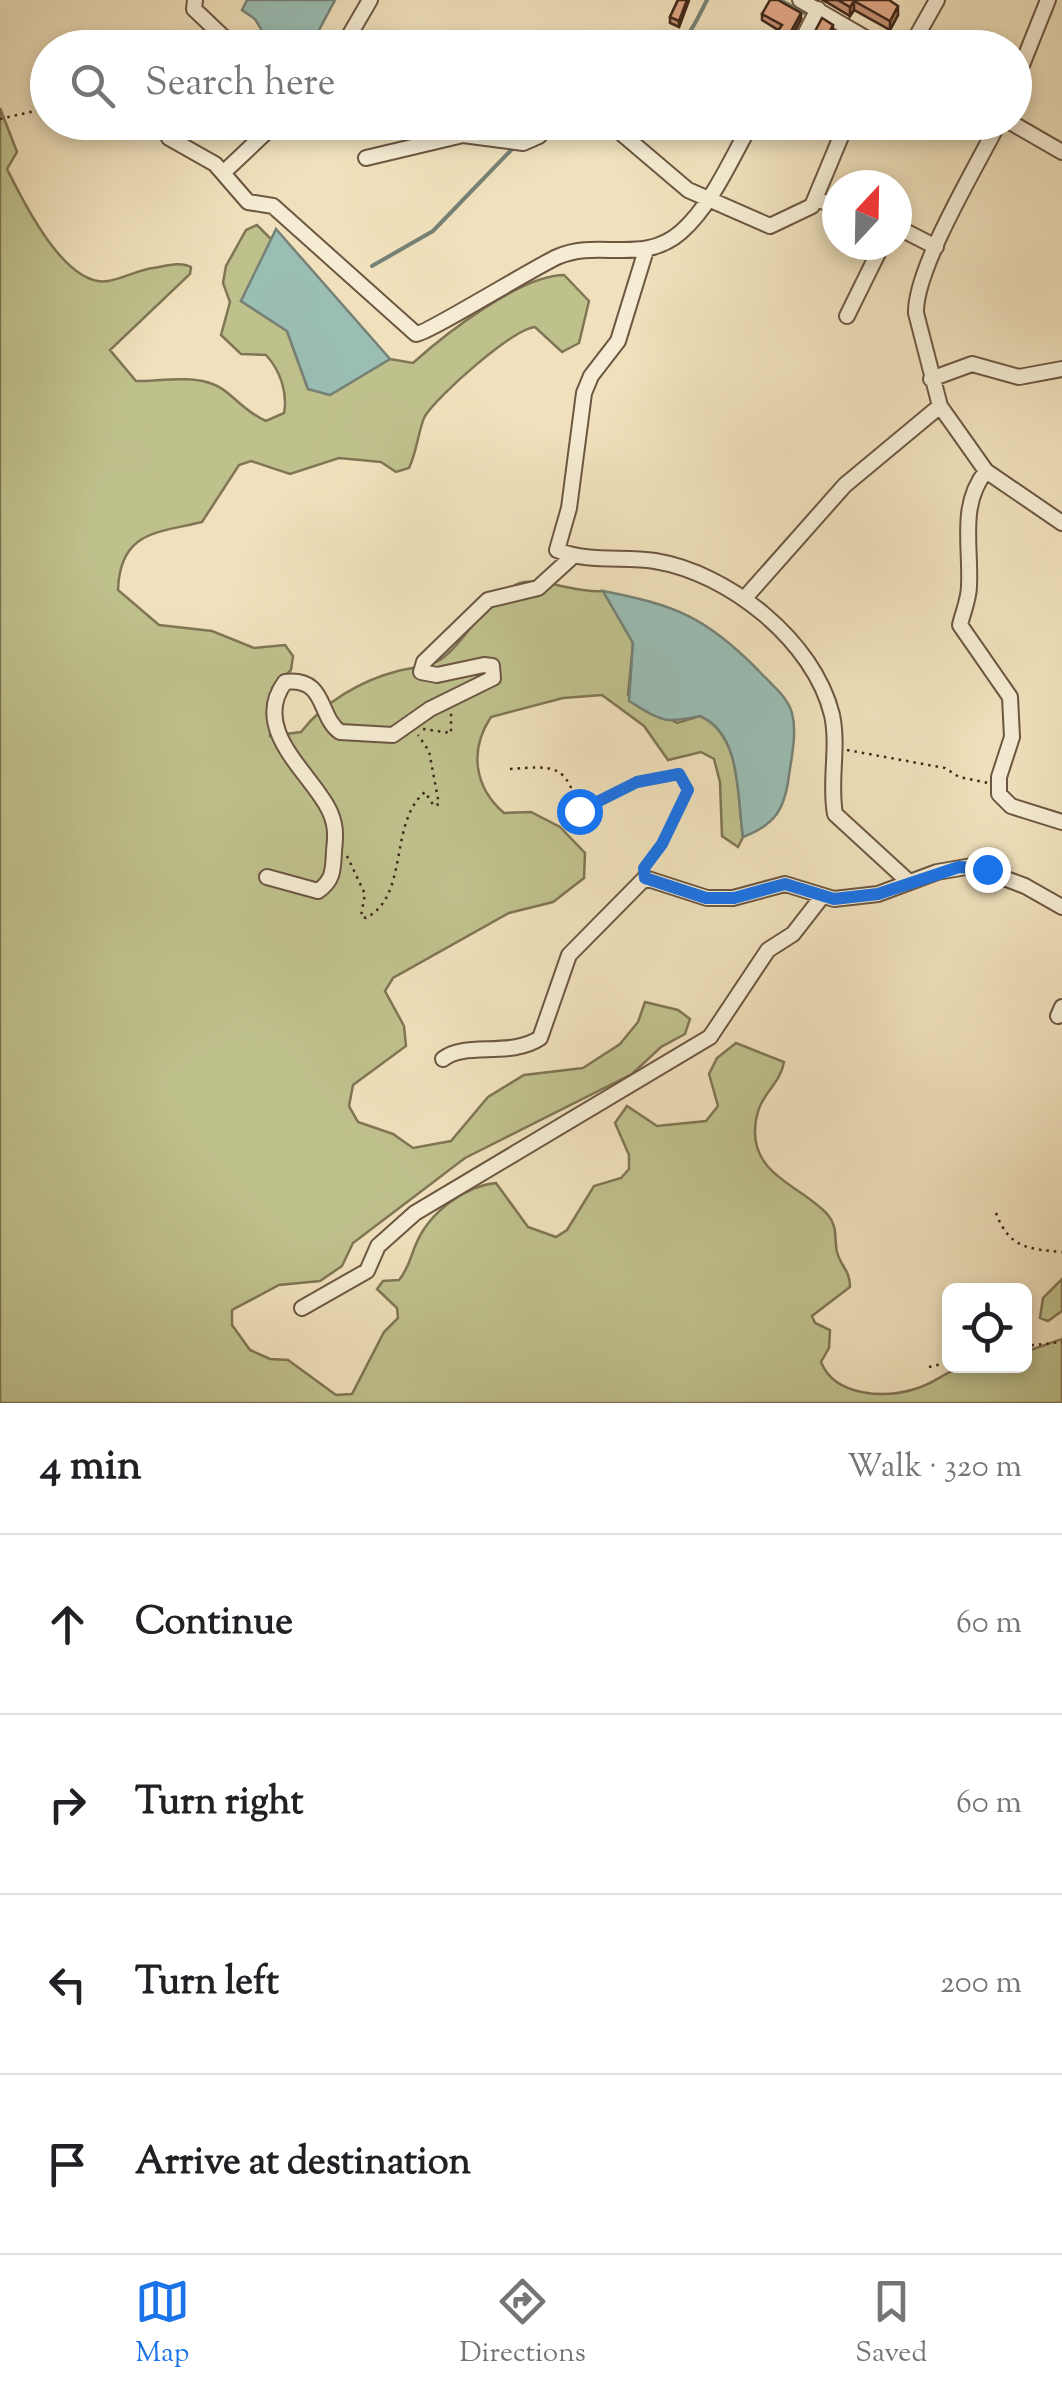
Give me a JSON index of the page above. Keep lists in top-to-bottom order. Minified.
{"north":"top","page":{"search":"Search here","heading":["4 min","Walk · 320 m"],"list":[["Continue","60 m"],["Turn right","60 m"],["Turn left","200 m"],"Arrive at destination"],"nav":["Map","Directions","Saved"]}}
